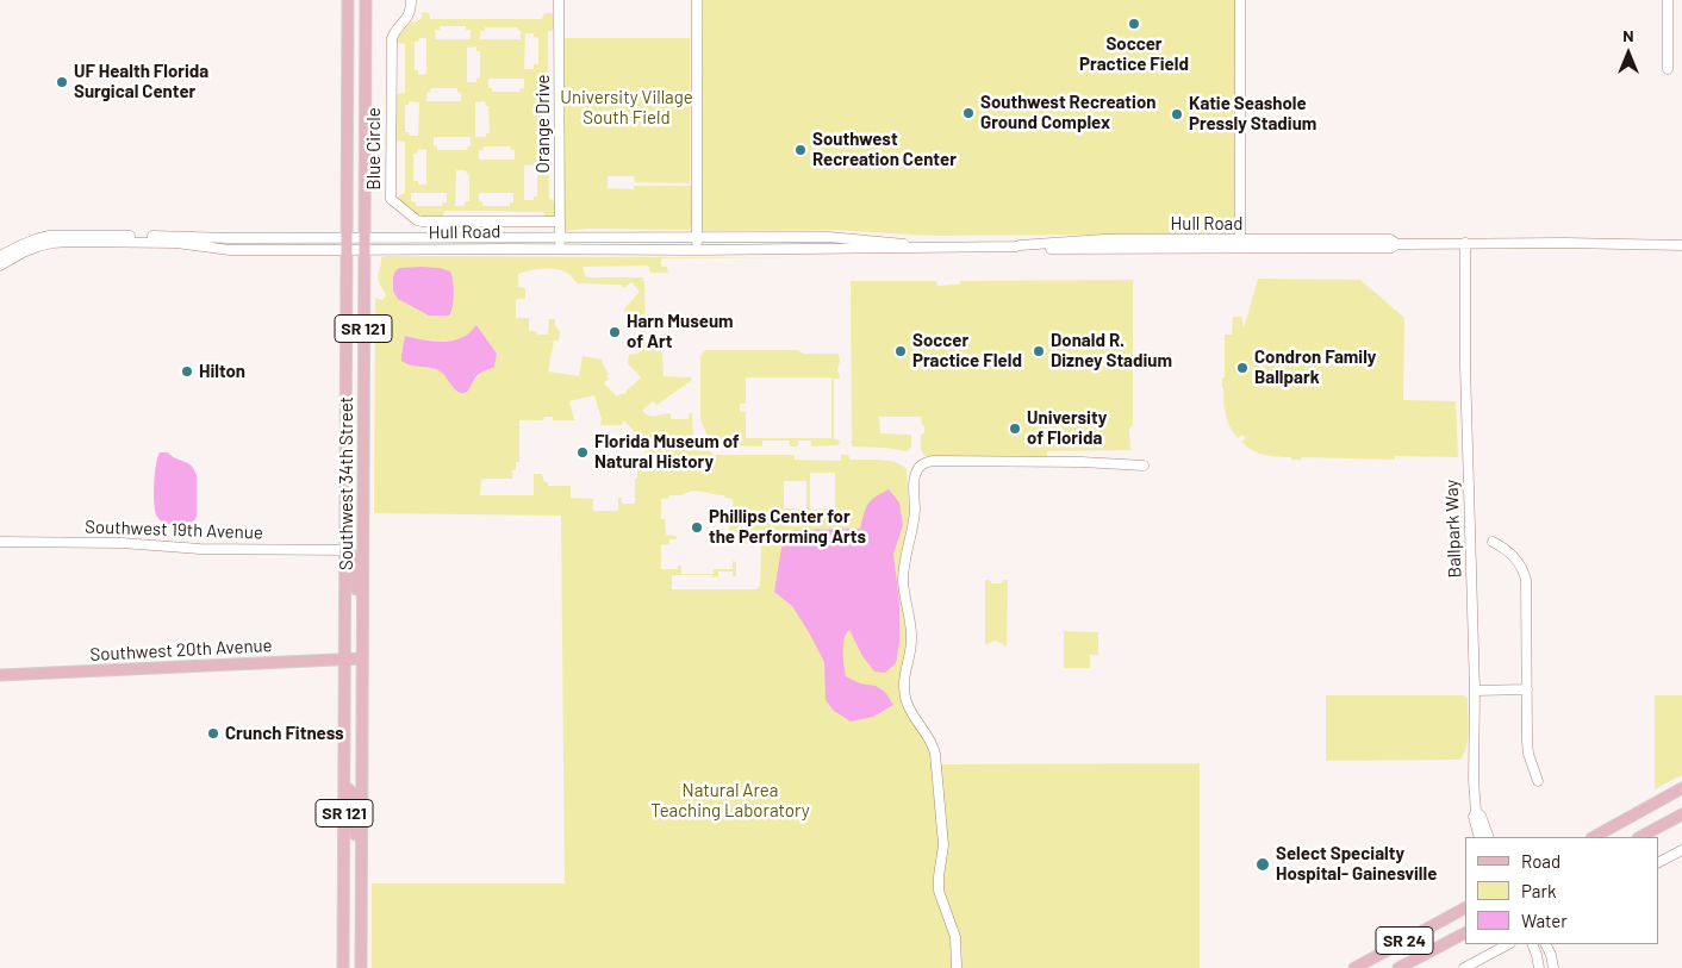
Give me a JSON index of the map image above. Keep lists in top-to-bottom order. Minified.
{"streets":{"main road":["SR 121","Southwest 34th Street","Southwest 20th Avenue","SR 24"],"street":["Orange Drive","Blue Circle","Hull Road","Ballpark Way","Southwest 19th Avenue"]},"crossings":[["Orange Drive","Blue Circle"],["Orange Drive","Hull Road"],["Hull Road","Southwest 34th Street"],["Hull Road","Ballpark Way"],["Southwest 34th Street","Southwest 19th Avenue"],["Southwest 34th Street","Southwest 20th Avenue"]],"parks":["University Village South Field","Natural Area Teaching Laboratory"],"places":["Soccer Practice Field","UF Health Florida Surgical Center","Southwest Recreation Ground Complex","Katie Seashole Pressly Stadium","Southwest Recreation Center","Harn Museum of Art","Soccer Practice FIeld","Donald R. Dizney Stadium","Condron Family Ballpark","Hilton","University of Florida","Florida Museum of Natural History","Phillips Center for the Performing Arts","Crunch Fitness","Select Specialty Hospital- Gainesville"],"legend":["Road","Park","Water"],"north":"top"}
